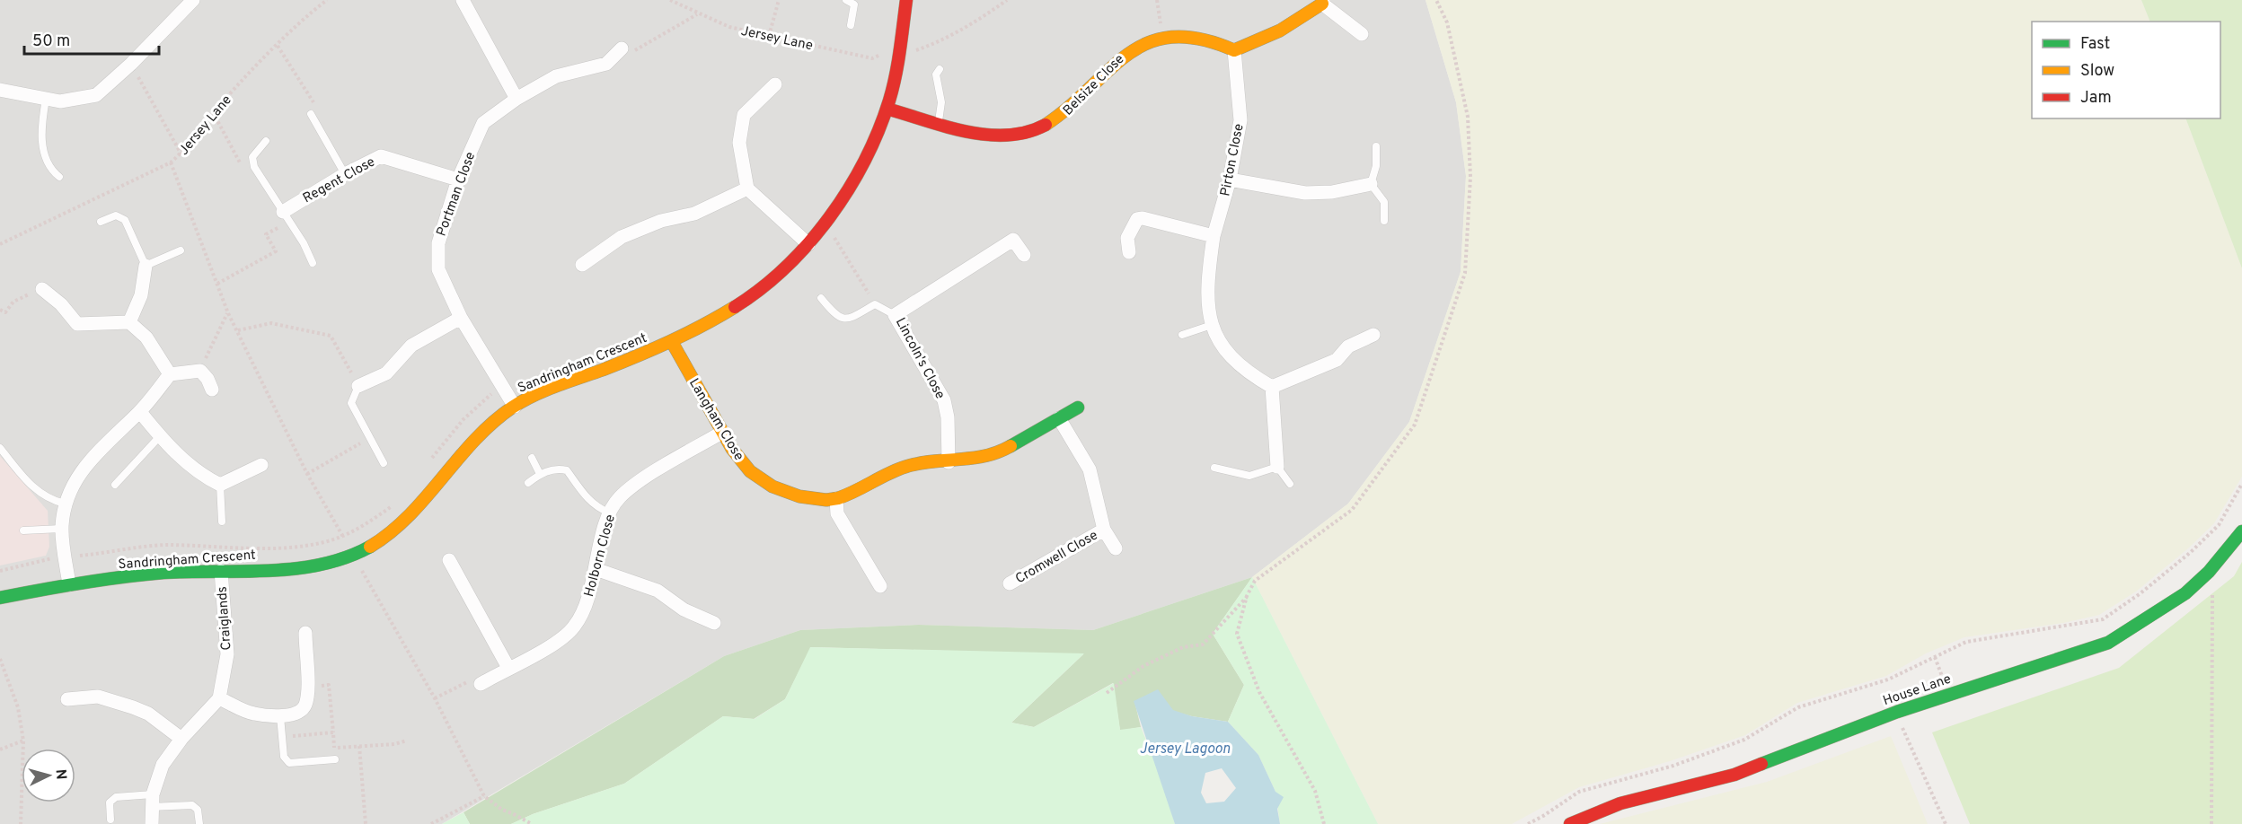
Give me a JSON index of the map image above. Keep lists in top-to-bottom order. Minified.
{"streets":{"street":["Belsize Close","Pirton Close","Regent Close","Portman Close","Lincoln's Close","Sandringham Crescent","Langham Close","Holborn Close","Cromwell Close","Craiglands","House Lane"],"path":["Jersey Lane"]},"crossings":[["Belsize Close","Pirton Close"],["Belsize Close","Sandringham Crescent"],["Regent Close","Portman Close"],["Portman Close","Sandringham Crescent"],["Lincoln's Close","Langham Close"],["Sandringham Crescent","Langham Close"],["Sandringham Crescent","Craiglands"],["Langham Close","Holborn Close"],["Langham Close","Cromwell Close"]],"water":["Jersey Lagoon"],"legend":["Fast","Slow","Jam"],"scale_bar":"50 m","north":"right"}
